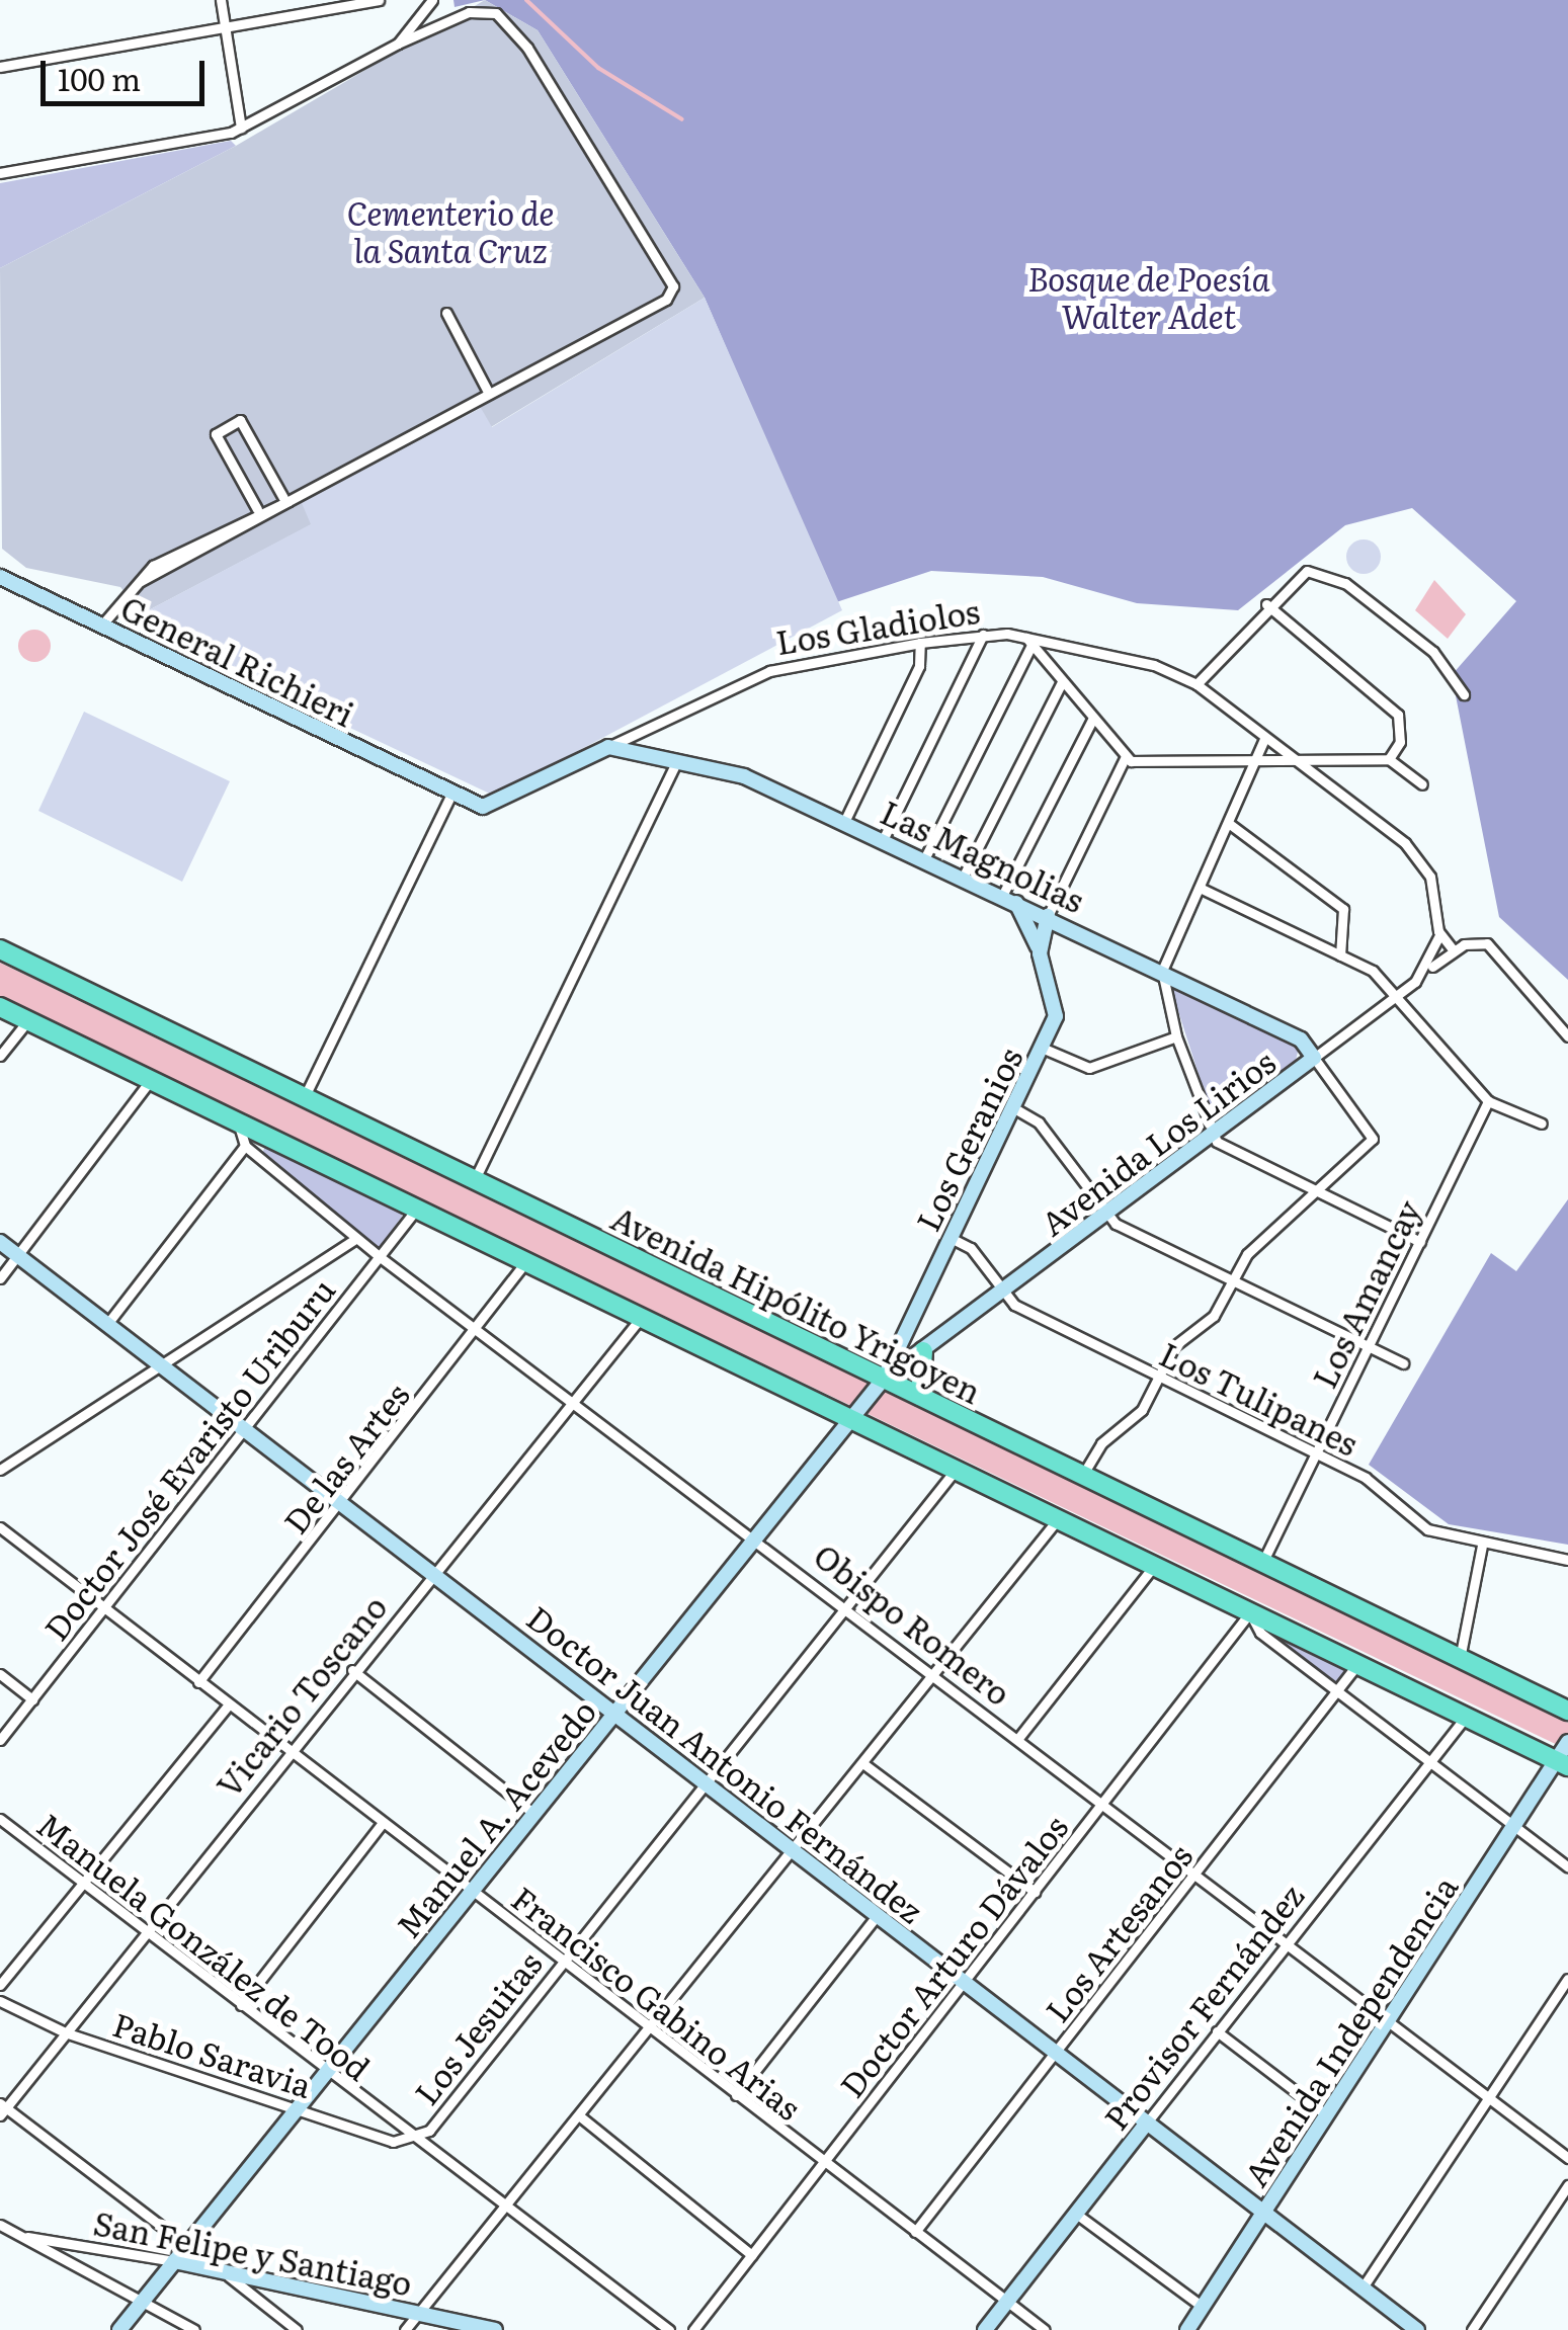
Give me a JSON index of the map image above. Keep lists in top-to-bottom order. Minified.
{"streets":{"highway":["Avenida Hipólito Yrigoyen"],"street":["Los Gladiolos","General Richieri","Las Magnolias","Los Geranios","Avenida Los Lirios","Los Amancay","Los Tulipanes","De las Artes","Doctor José Evaristo Uriburu","Obispo Romero","Vicario Toscano","Doctor Juan Antonio Fernández","Manuel A. Acevedo","Los Artesanos","Manuela González de Tood","Doctor Arturo Dávalos","Francisco Gabino Arias","Provisor Fernández","Los Jesuitas","Avenida Independencia","Pablo Saravia","San Felipe y Santiago"]},"crossings":[["Los Gladiolos","General Richieri"],["Los Gladiolos","Las Magnolias"],["Los Gladiolos","Avenida Los Lirios"],["Las Magnolias","Los Geranios"],["Las Magnolias","Avenida Los Lirios"],["Los Geranios","Avenida Los Lirios"],["Los Geranios","Avenida Hipólito Yrigoyen"],["Los Geranios","Los Tulipanes"],["Los Geranios","Manuel A. Acevedo"],["Avenida Los Lirios","Avenida Hipólito Yrigoyen"],["Avenida Los Lirios","Los Tulipanes"],["Avenida Los Lirios","Manuel A. Acevedo"],["Los Amancay","Avenida Hipólito Yrigoyen"],["Los Amancay","Los Tulipanes"],["Avenida Hipólito Yrigoyen","Manuel A. Acevedo"],["De las Artes","Obispo Romero"],["De las Artes","Doctor Juan Antonio Fernández"],["De las Artes","Francisco Gabino Arias"],["Doctor José Evaristo Uriburu","Obispo Romero"],["Doctor José Evaristo Uriburu","Doctor Juan Antonio Fernández"],["Doctor José Evaristo Uriburu","Francisco Gabino Arias"],["Obispo Romero","Vicario Toscano"],["Obispo Romero","Manuel A. Acevedo"],["Obispo Romero","Los Artesanos"],["Obispo Romero","Doctor Arturo Dávalos"],["Obispo Romero","Provisor Fernández"],["Obispo Romero","Los Jesuitas"],["Obispo Romero","Avenida Independencia"],["Vicario Toscano","Doctor Juan Antonio Fernández"],["Vicario Toscano","Manuela González de Tood"],["Vicario Toscano","Francisco Gabino Arias"],["Vicario Toscano","Pablo Saravia"],["Doctor Juan Antonio Fernández","Manuel A. Acevedo"],["Doctor Juan Antonio Fernández","Los Artesanos"],["Doctor Juan Antonio Fernández","Doctor Arturo Dávalos"],["Doctor Juan Antonio Fernández","Provisor Fernández"],["Doctor Juan Antonio Fernández","Los Jesuitas"],["Doctor Juan Antonio Fernández","Avenida Independencia"],["Manuel A. Acevedo","Manuela González de Tood"],["Manuel A. Acevedo","Francisco Gabino Arias"],["Manuel A. Acevedo","Pablo Saravia"],["Manuel A. Acevedo","San Felipe y Santiago"],["Los Artesanos","Francisco Gabino Arias"],["Manuela González de Tood","Los Jesuitas"],["Manuela González de Tood","Pablo Saravia"],["Doctor Arturo Dávalos","Francisco Gabino Arias"],["Francisco Gabino Arias","Provisor Fernández"],["Francisco Gabino Arias","Los Jesuitas"],["Los Jesuitas","Pablo Saravia"]],"parks":["Cementerio de la Santa Cruz","Bosque de Poesía Walter Adet"],"scale_bar":"100 m"}
